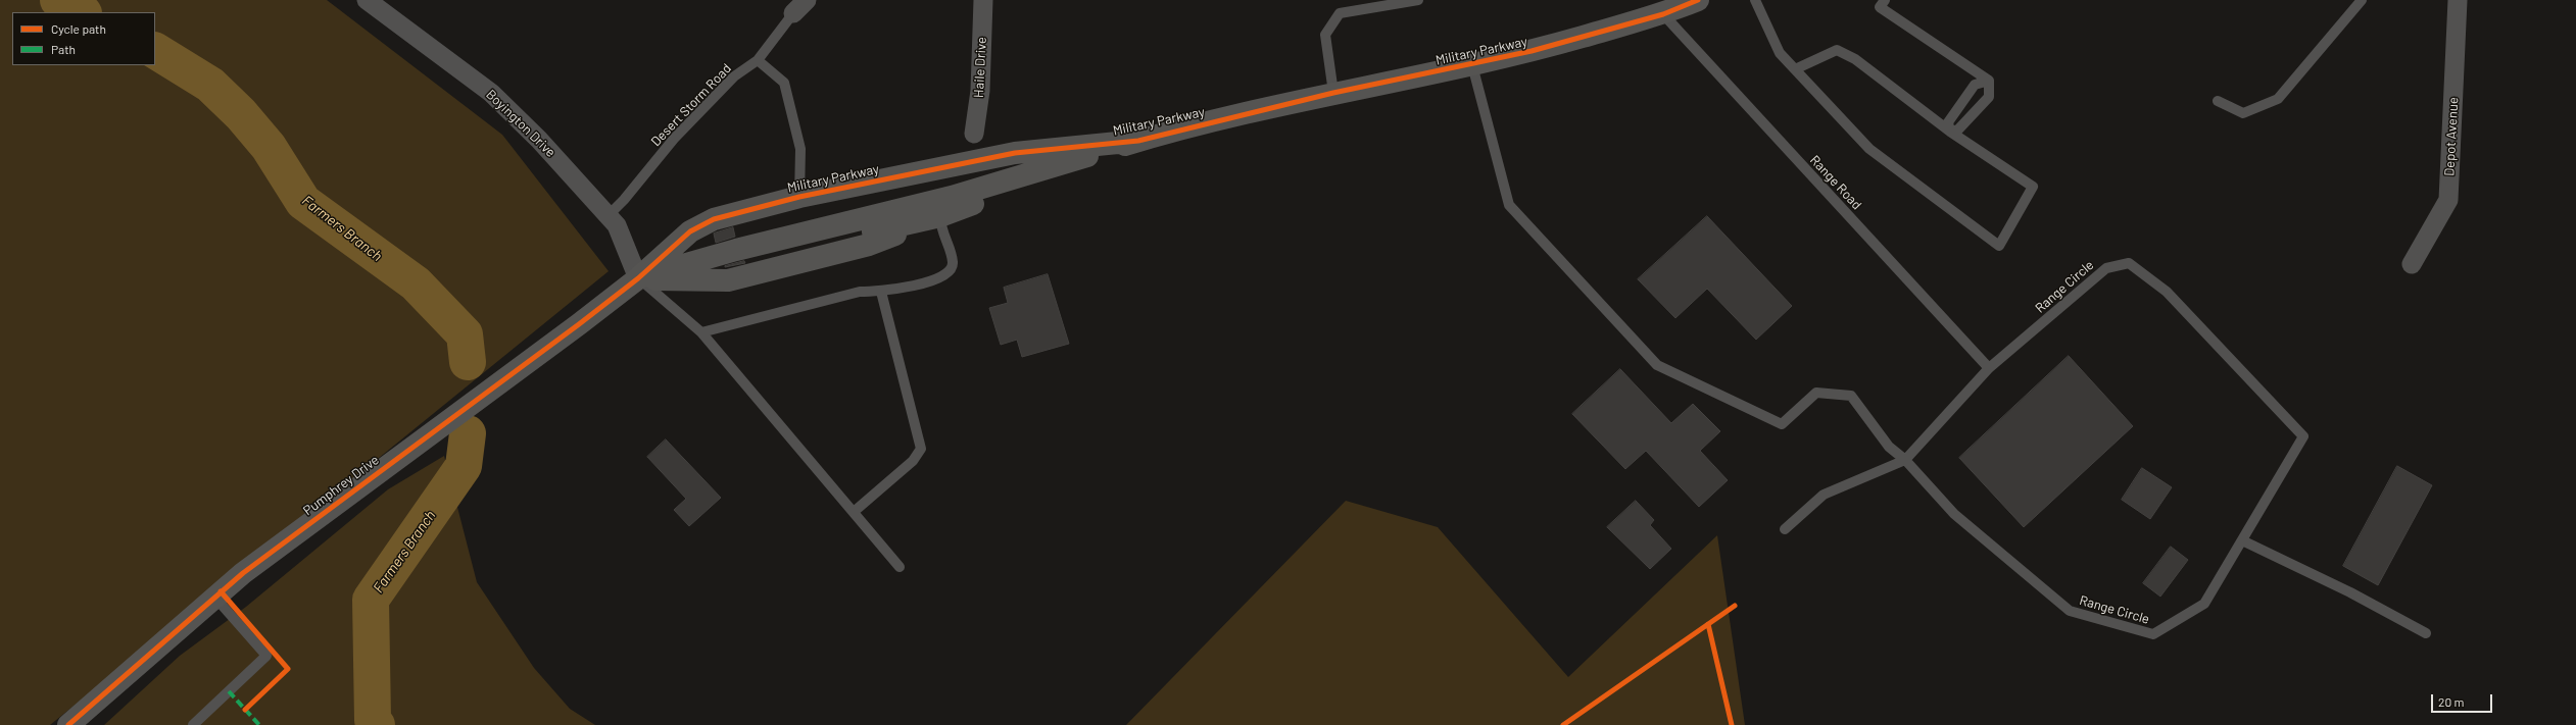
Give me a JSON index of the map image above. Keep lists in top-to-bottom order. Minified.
{"streets":{"street":["Military Parkway","Haile Drive","Boyington Drive","Depot Avenue","Pumphrey Drive"],"lane":["Desert Storm Road","Range Road","Range Circle"]},"crossings":[["Military Parkway","Boyington Drive"],["Military Parkway","Range Road"],["Military Parkway","Pumphrey Drive"],["Desert Storm Road","Boyington Drive"],["Boyington Drive","Pumphrey Drive"],["Range Road","Range Circle"]],"water":["Farmers Branch"],"legend":["Cycle path","Path"],"scale_bar":"20 m"}
